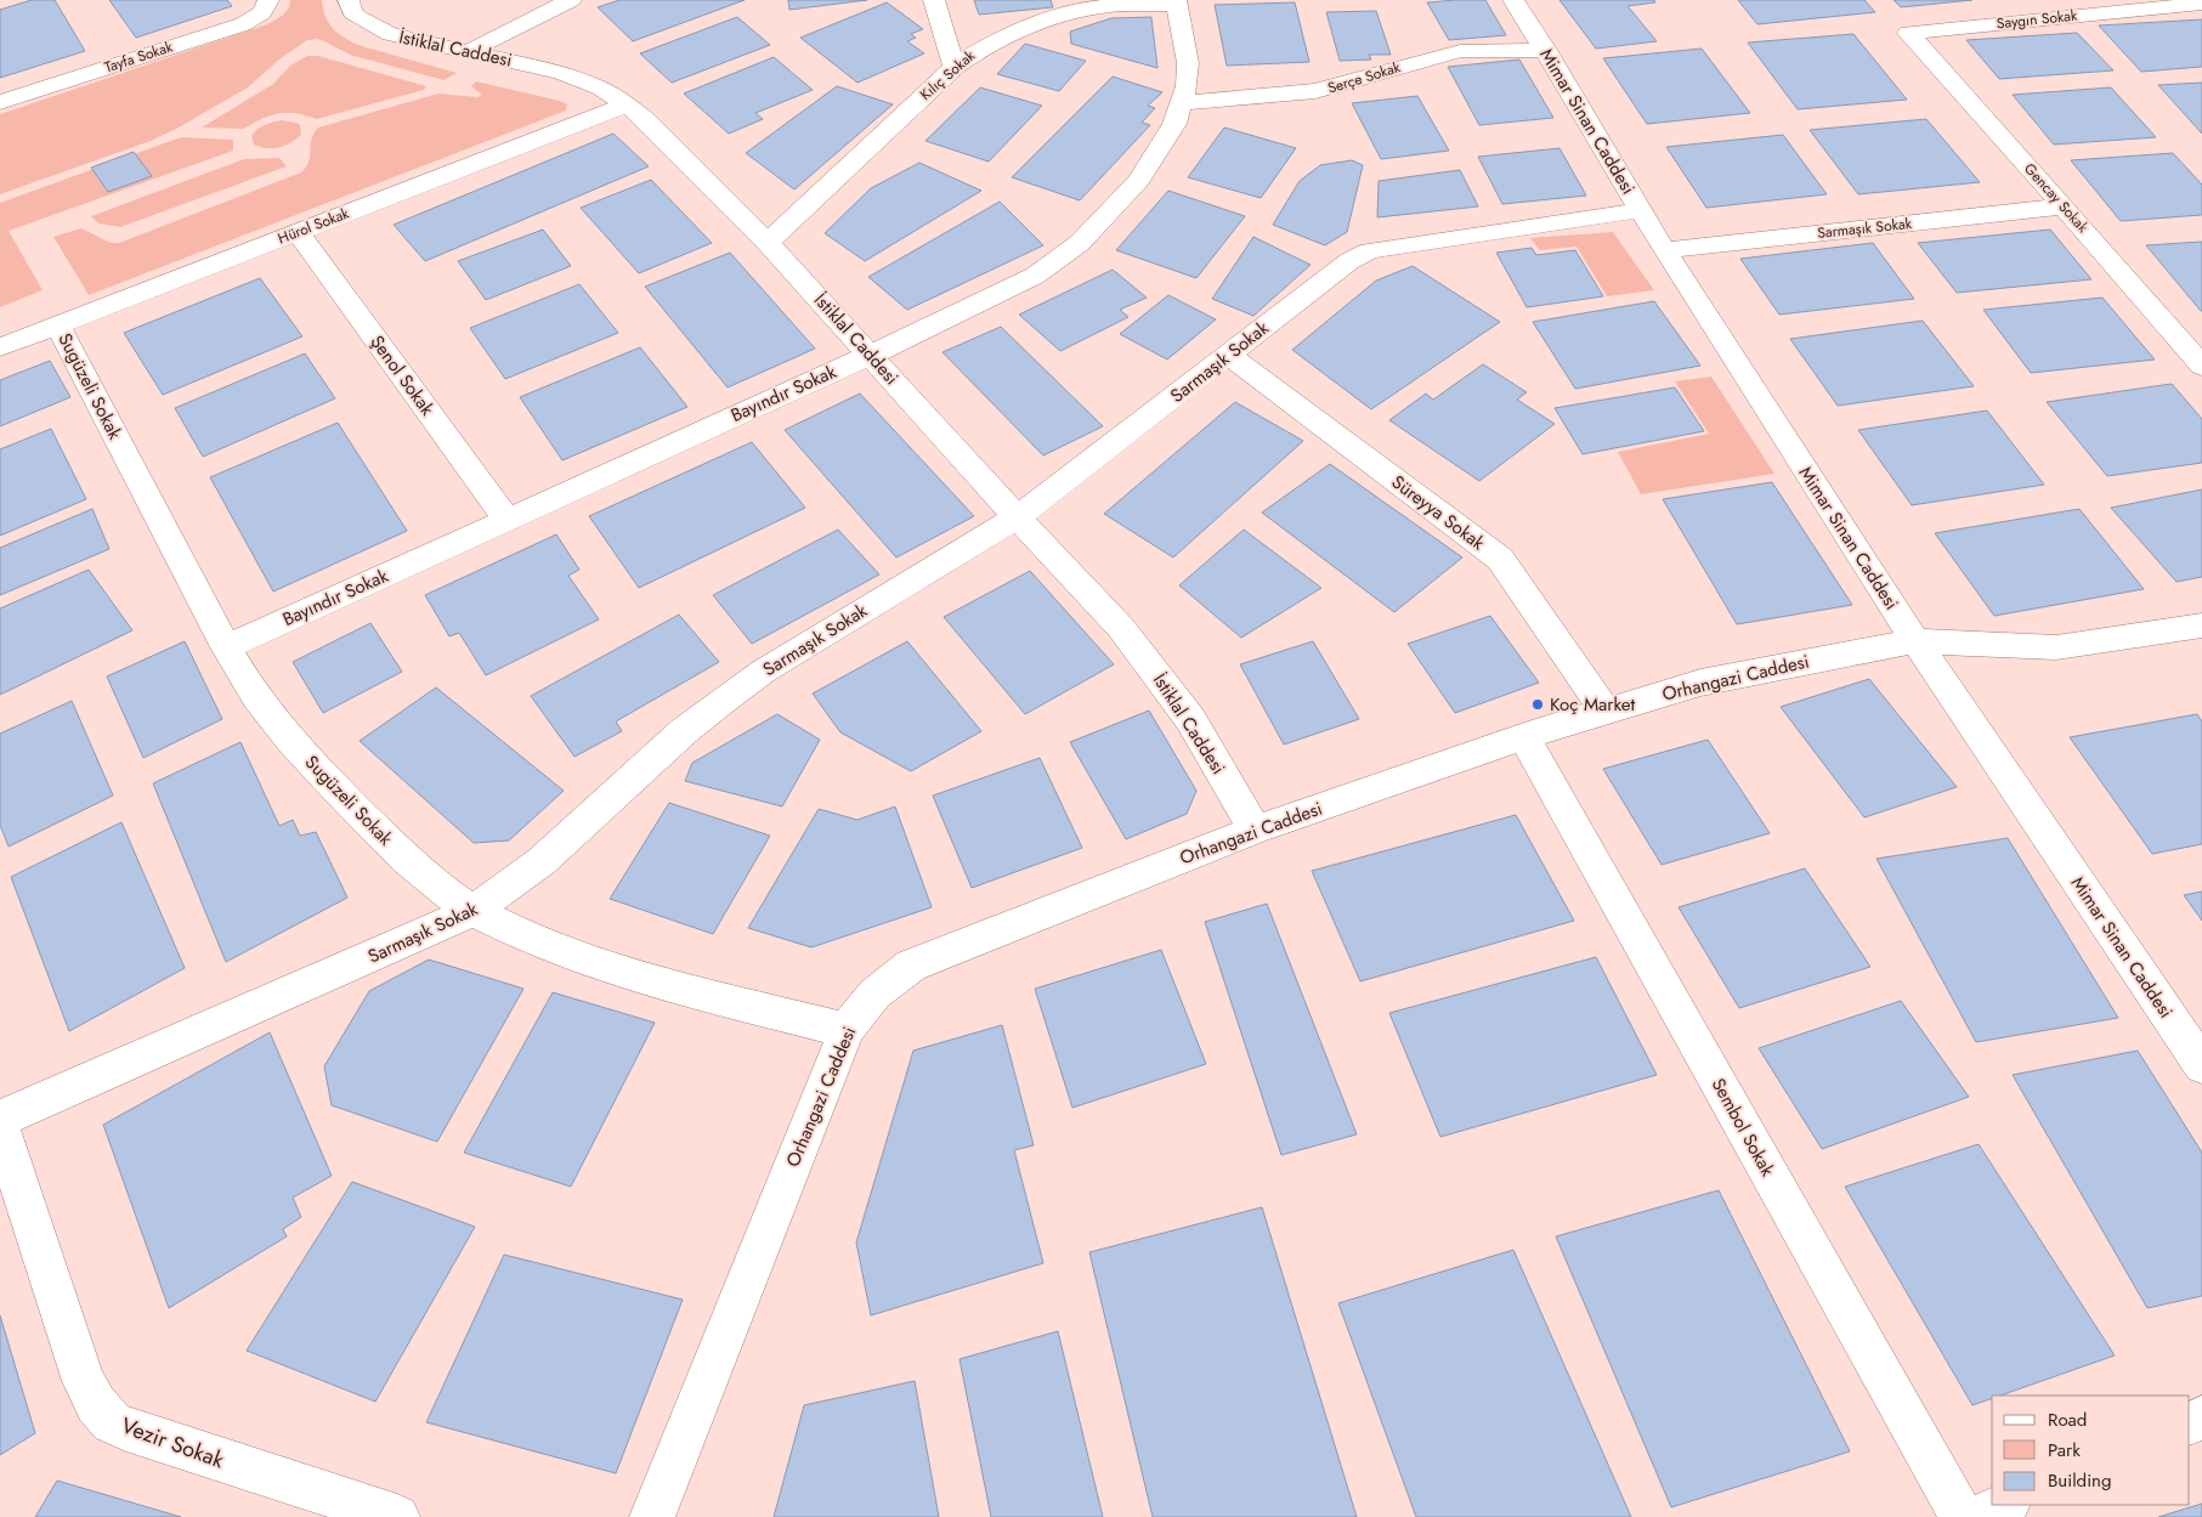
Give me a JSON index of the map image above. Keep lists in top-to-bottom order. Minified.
{"streets":{"street":["Saygın Sokak","İstiklal Caddesi","Tayfa Sokak","Kılıç Sokak","Serçe Sokak","Mimar Sinan Caddesi","Gencay Sokak","Hürol Sokak","Sarmaşık Sokak","Şenol Sokak","Sugüzeli Sokak","Bayındır Sokak","Süreyya Sokak","Orhangazi Caddesi","Sembol Sokak","Vezir Sokak"]},"crossings":[["Saygın Sokak","Gencay Sokak"],["İstiklal Caddesi","Kılıç Sokak"],["İstiklal Caddesi","Hürol Sokak"],["İstiklal Caddesi","Sarmaşık Sokak"],["İstiklal Caddesi","Bayındır Sokak"],["İstiklal Caddesi","Orhangazi Caddesi"],["Kılıç Sokak","Bayındır Sokak"],["Serçe Sokak","Mimar Sinan Caddesi"],["Serçe Sokak","Bayındır Sokak"],["Mimar Sinan Caddesi","Sarmaşık Sokak"],["Mimar Sinan Caddesi","Orhangazi Caddesi"],["Gencay Sokak","Sarmaşık Sokak"],["Hürol Sokak","Şenol Sokak"],["Hürol Sokak","Sugüzeli Sokak"],["Sarmaşık Sokak","Sugüzeli Sokak"],["Sarmaşık Sokak","Süreyya Sokak"],["Şenol Sokak","Bayındır Sokak"],["Sugüzeli Sokak","Bayındır Sokak"],["Sugüzeli Sokak","Orhangazi Caddesi"],["Süreyya Sokak","Orhangazi Caddesi"],["Orhangazi Caddesi","Sembol Sokak"]],"places":["Koç Market"],"legend":["Road","Park","Building"]}
